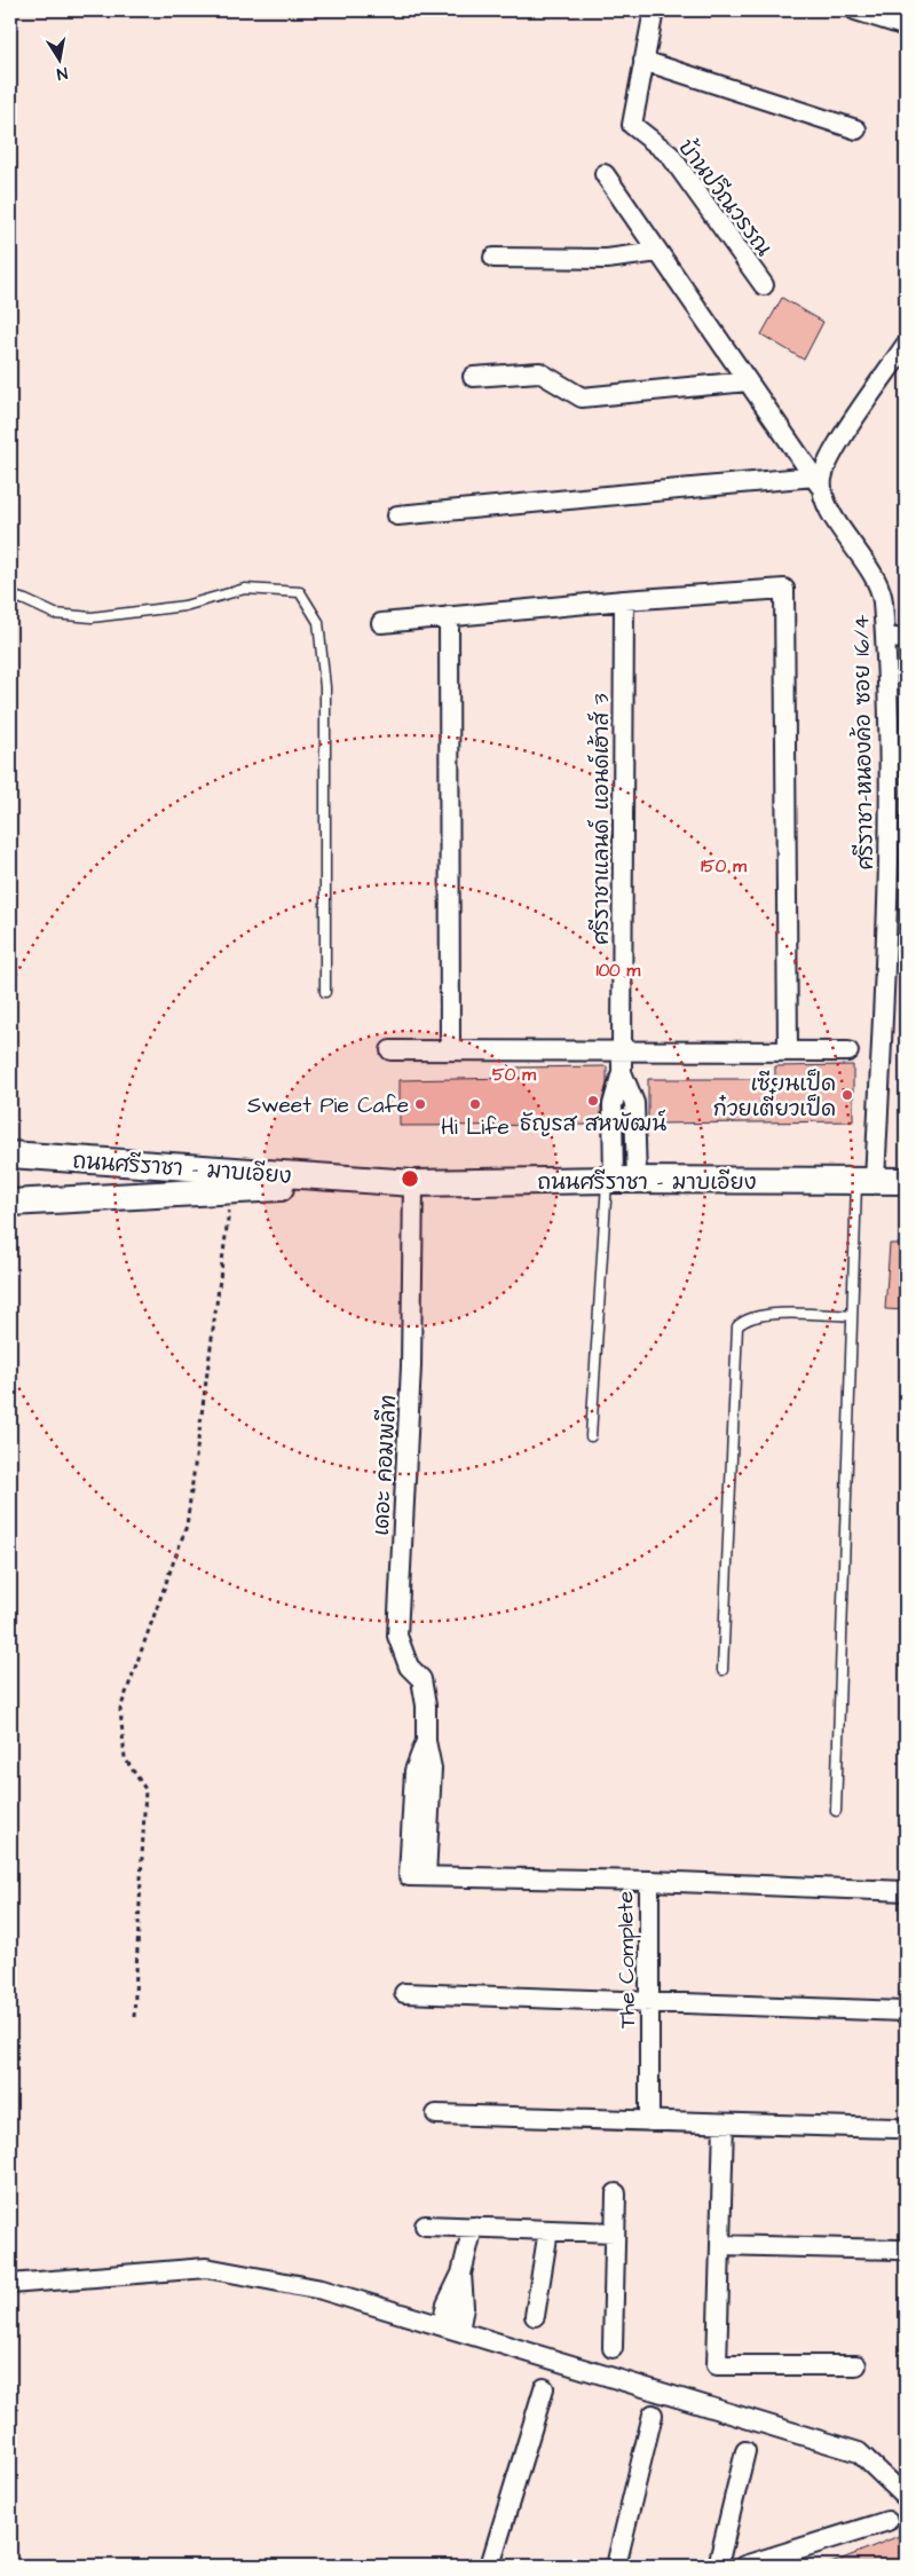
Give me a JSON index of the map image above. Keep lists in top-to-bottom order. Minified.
{"streets":{"main road":["ถนนศรีราชา - มาบเอียง"],"street":["บ้านปวีณวรรณ","ศรีราชา-หนองค้อ ซอย 16/4","ศรีราชาแลนด์ แอนด์เฮ้าส์ 3","เดอะ คอมพลีท","The Complete"]},"crossings":[["ศรีราชา-หนองค้อ ซอย 16/4","ถนนศรีราชา - มาบเอียง"],["ศรีราชาแลนด์ แอนด์เฮ้าส์ 3","ถนนศรีราชา - มาบเอียง"],["ถนนศรีราชา - มาบเอียง","เดอะ คอมพลีท"],["เดอะ คอมพลีท","The Complete"]],"places":["เซียนเป็ด ก๋วยเตี๋ยวเป็ด","ธัญรส สหพัฒน์","Sweet Pie Cafe","Hi Life"],"north":"bottom","rings":["150 m","100 m","50 m"]}
